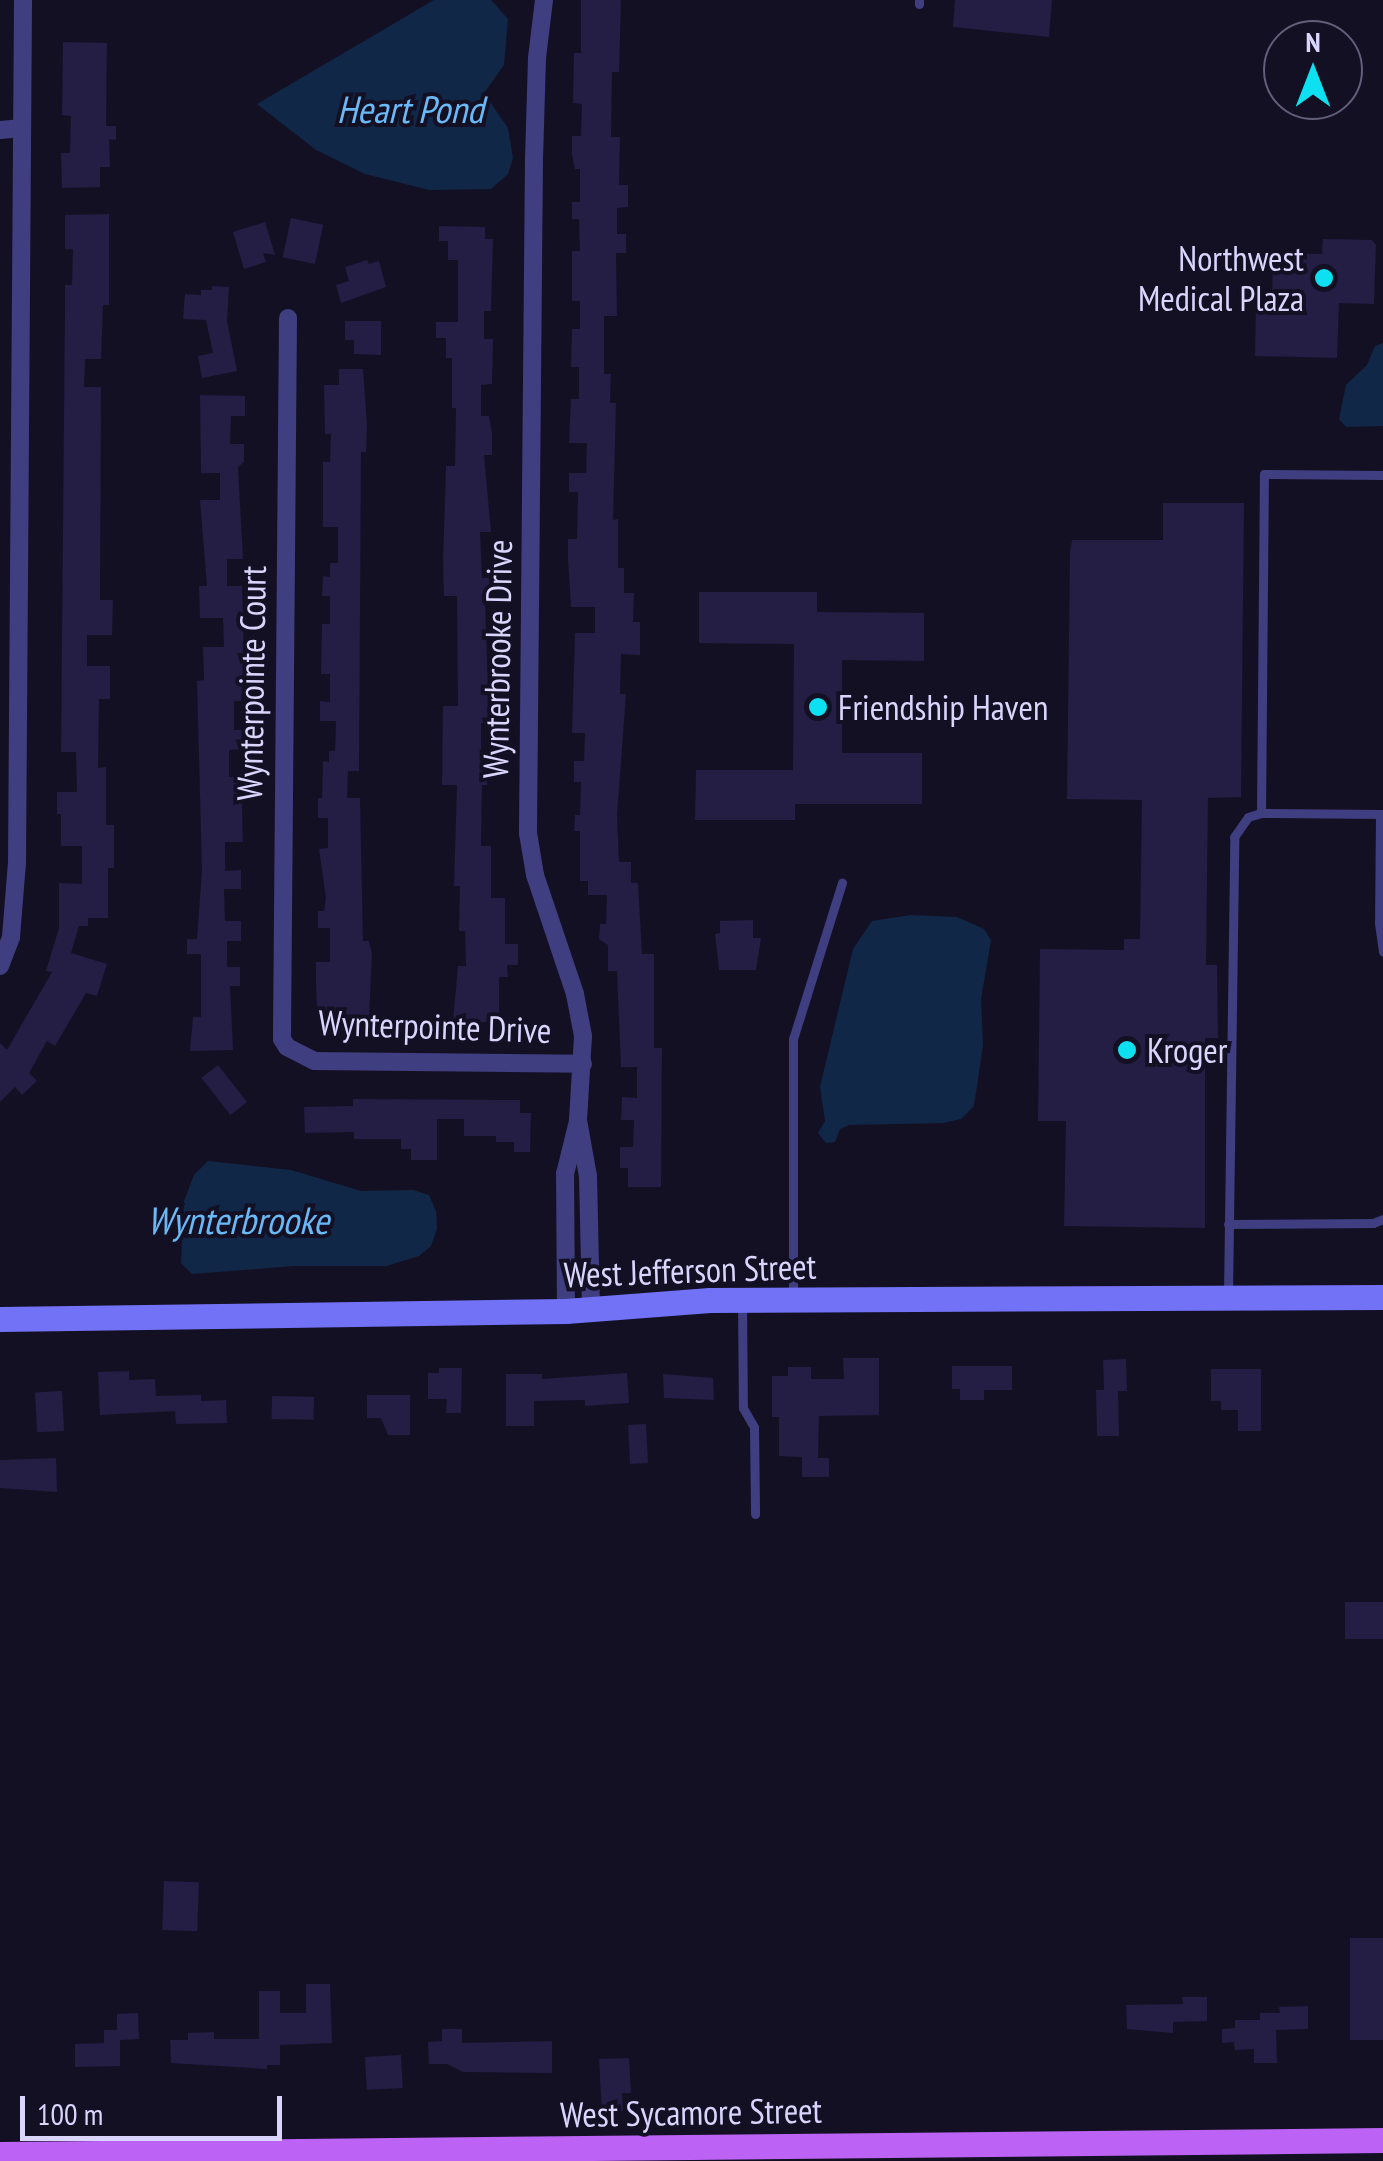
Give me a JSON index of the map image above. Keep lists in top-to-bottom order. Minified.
{"streets":{"main road":["West Sycamore Street"],"street":["Wynterbrooke Drive","Wynterpointe Court","Wynterpointe Drive","West Jefferson Street"]},"crossings":[["Wynterbrooke Drive","Wynterpointe Drive"],["Wynterbrooke Drive","West Jefferson Street"],["Wynterpointe Court","Wynterpointe Drive"]],"water":["Heart Pond","Wynterbrooke"],"places":["Northwest Medical Plaza","Friendship Haven","Kroger"],"scale_bar":"100 m","north":"top"}
